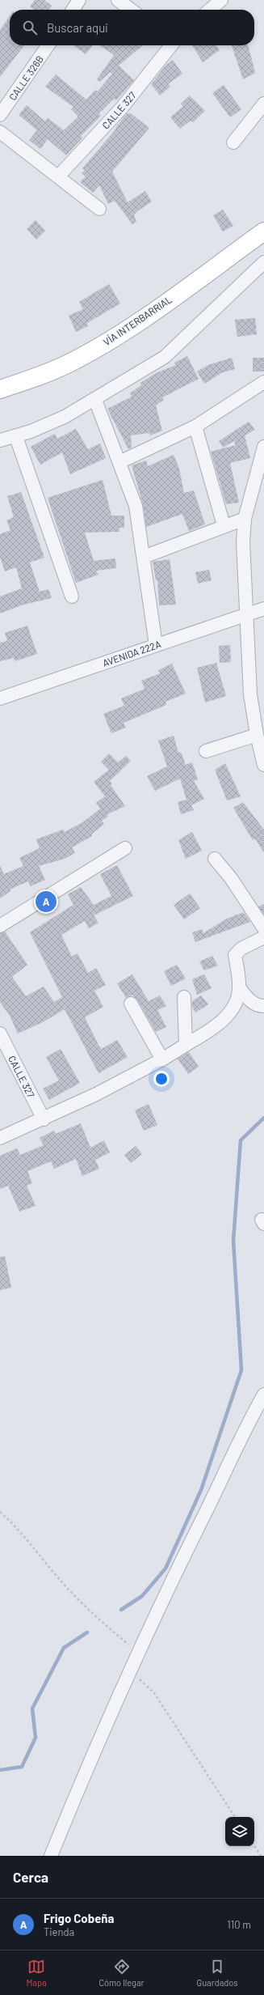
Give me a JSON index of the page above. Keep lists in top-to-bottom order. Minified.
{"streets":{"main road":["VÍA INTERBARRIAL"],"street":["CALLE 326B","CALLE 327","AVENIDA 222A"]},"page":{"search":"Buscar aquí","pins":"A","heading":"Cerca","list":[{"mark":"A","name":"Frigo Cobeña","note":"Tienda","value":"110 m"}],"nav":["Mapa","Cómo llegar","Guardados"]}}
